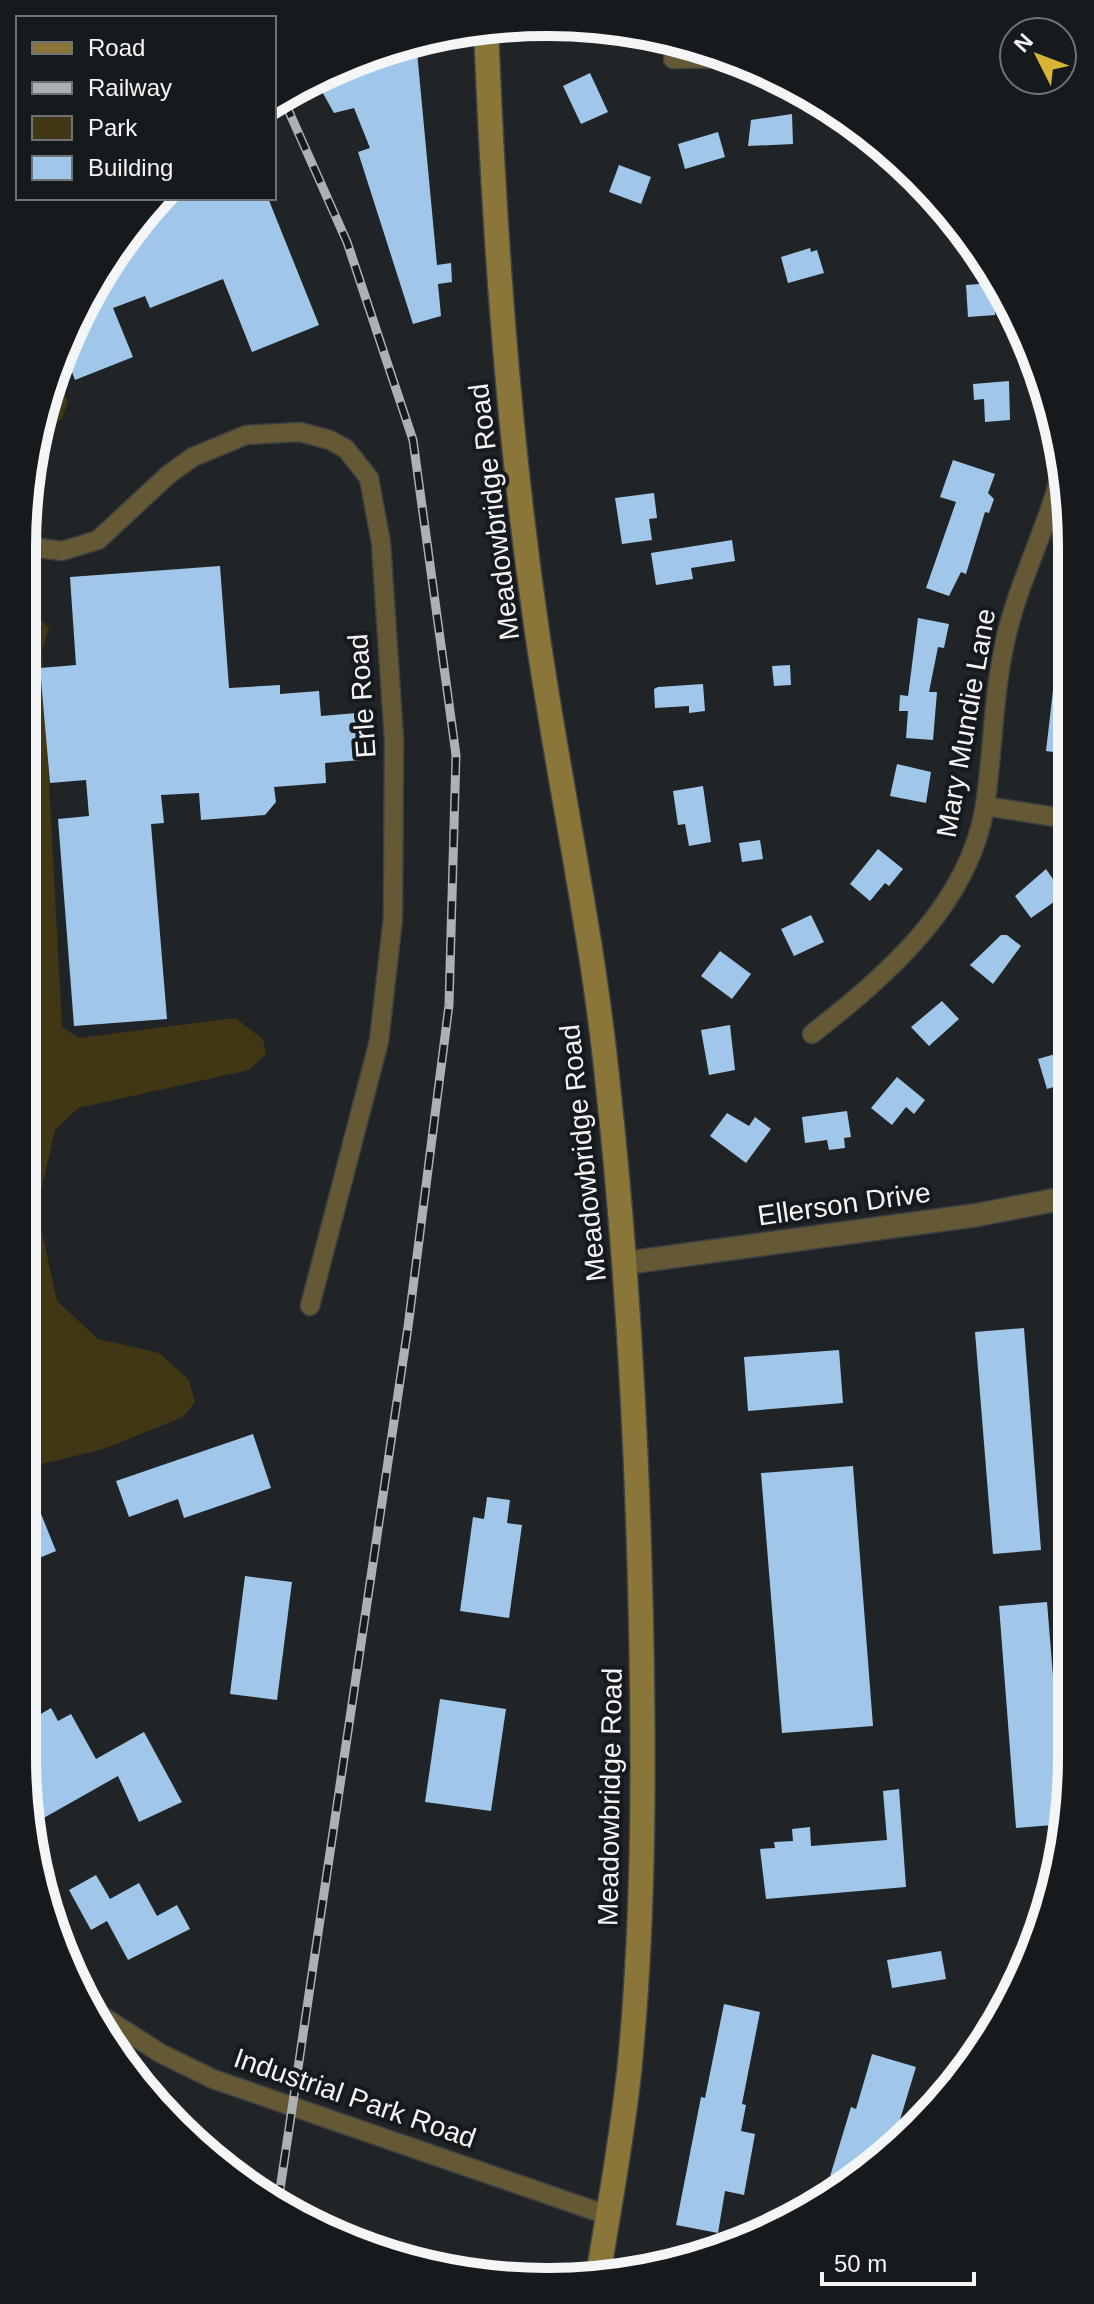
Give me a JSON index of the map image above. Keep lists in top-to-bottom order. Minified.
{"streets":{"main road":["Meadowbridge Road"],"street":["Erle Road","Mary Mundie Lane","Ellerson Drive","Industrial Park Road"]},"crossings":[["Meadowbridge Road","Ellerson Drive"],["Meadowbridge Road","Industrial Park Road"]],"legend":["Road","Railway","Park","Building"],"scale_bar":"50 m","north":"top left"}
